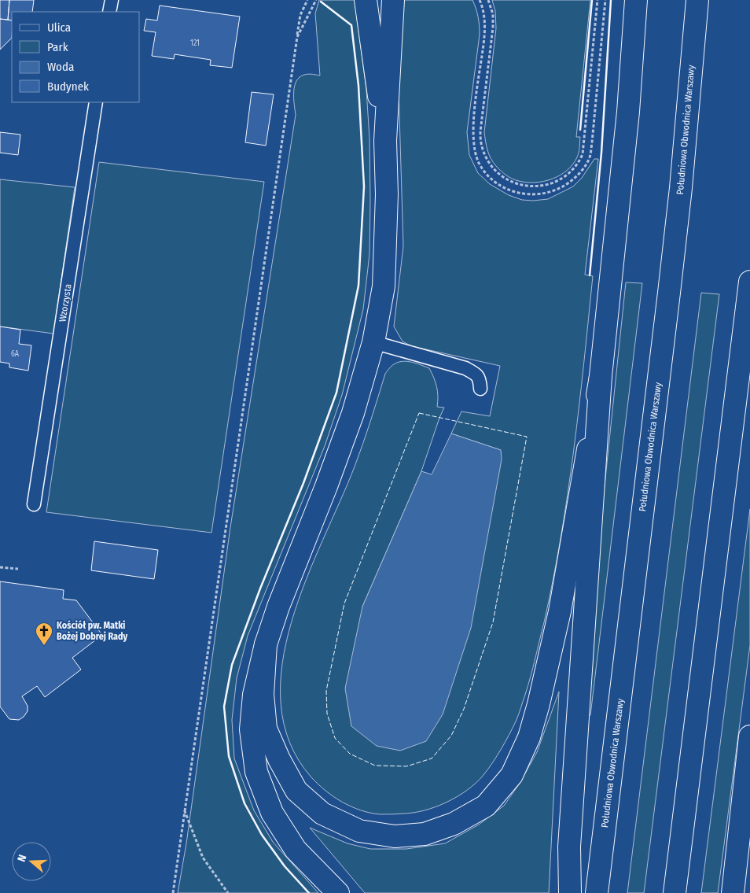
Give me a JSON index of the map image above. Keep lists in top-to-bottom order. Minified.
{"streets":{"main road":["Południowa Obwodnica Warszawy"],"lane":["Wzorzysta"]},"places":{"church":["Kościół pw. Matki Bożej Dobrej Rady"]},"house_numbers":["121","6A"],"legend":["Ulica","Park","Woda","Budynek"],"north":"left"}
